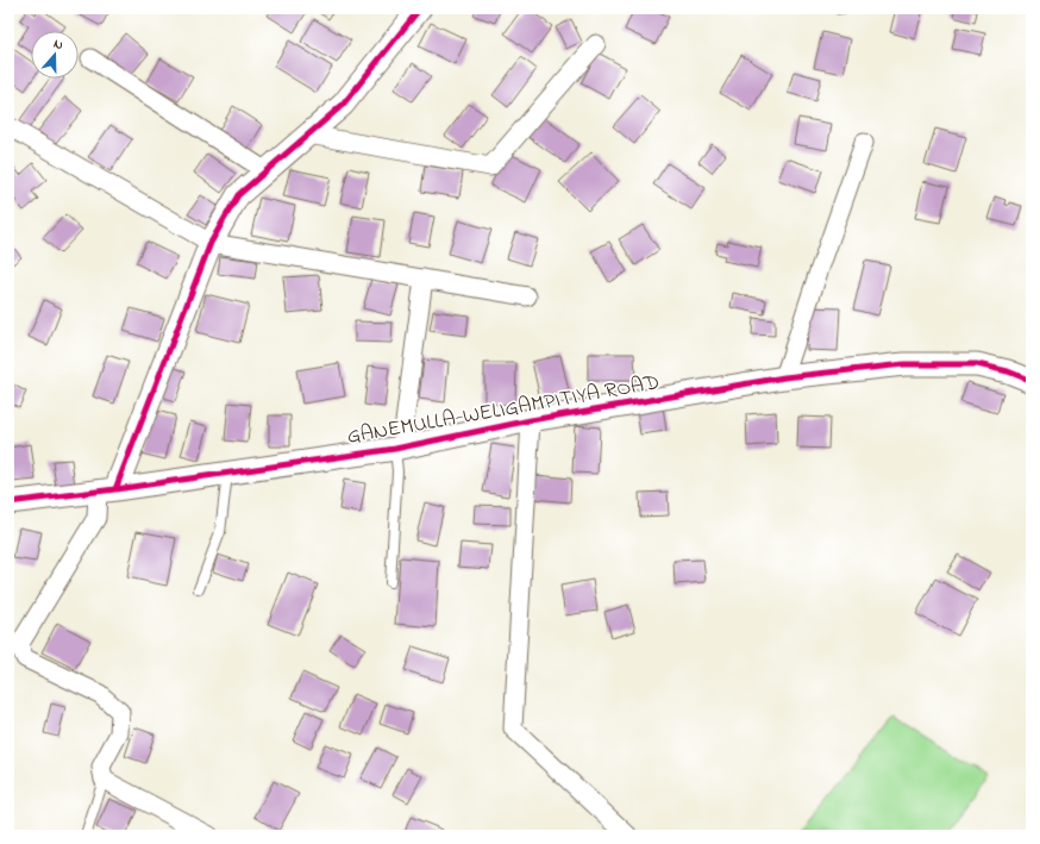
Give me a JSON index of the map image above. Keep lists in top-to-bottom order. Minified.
{"streets":{"street":["GANEMULLA-WELIGAMPITIYA ROAD"]},"north":"top"}
